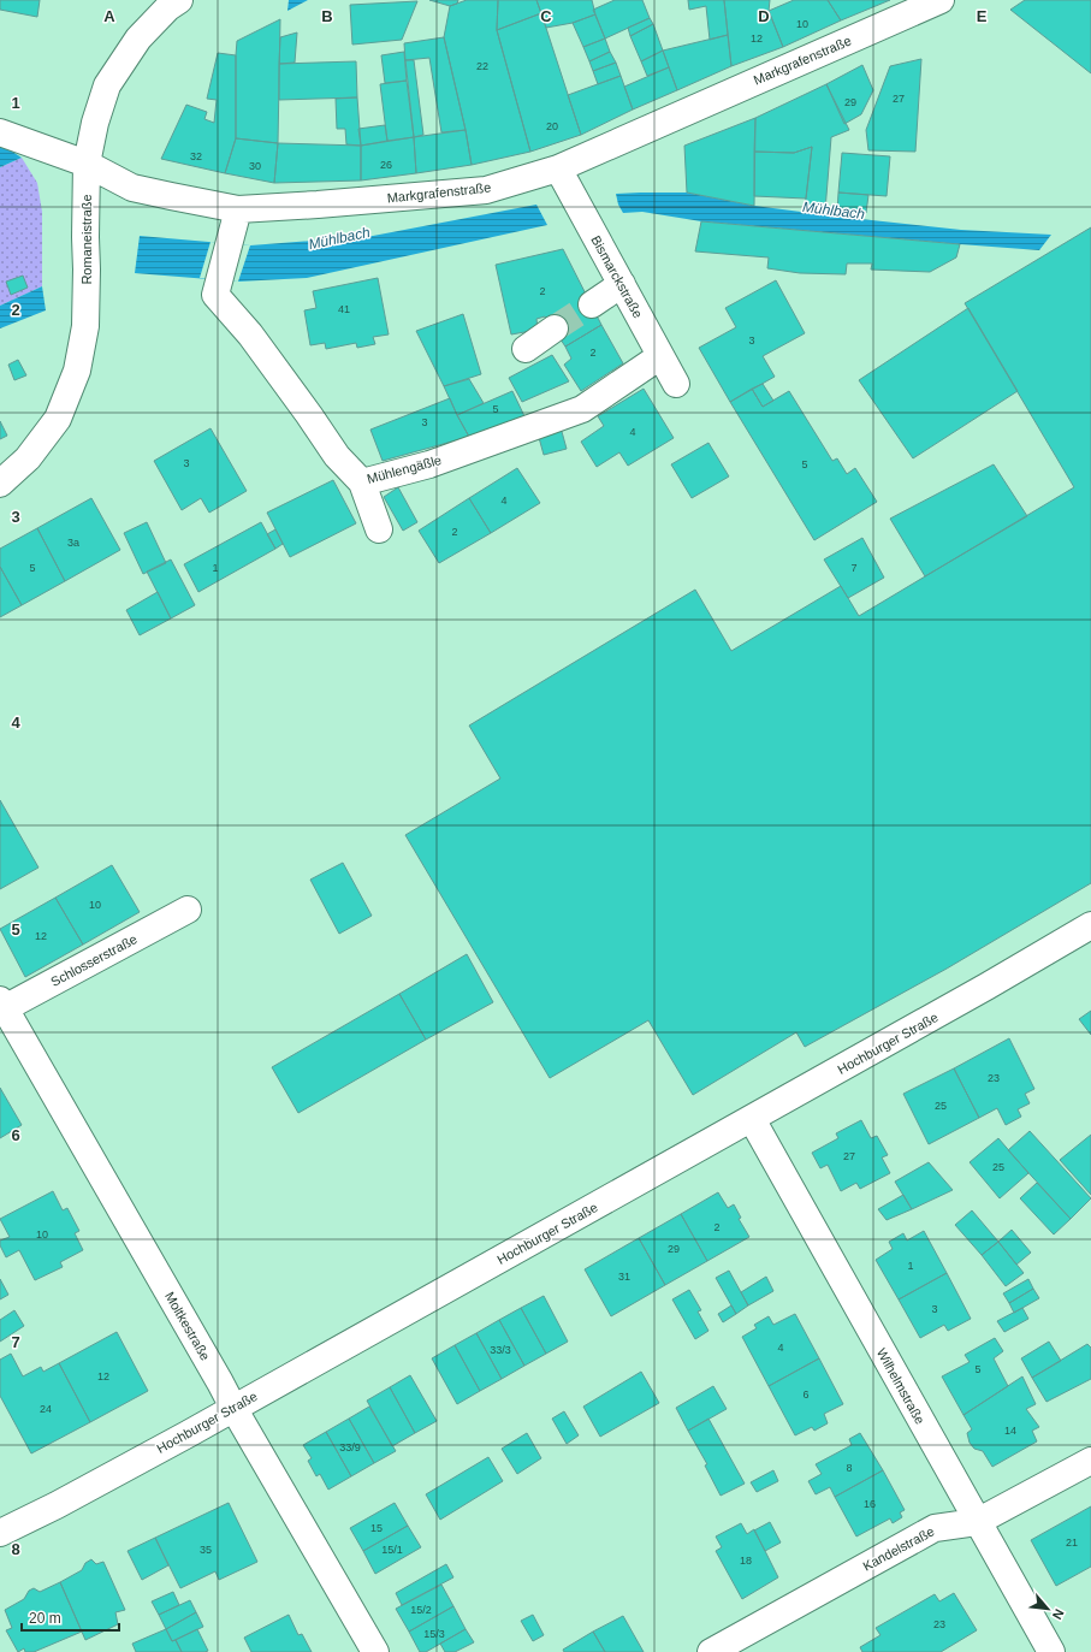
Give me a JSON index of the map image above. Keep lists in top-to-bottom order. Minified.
{"streets":{"street":["Markgrafenstraße","Romaneistraße","Bismarckstraße","Mühlengäßle","Schlosserstraße","Hochburger Straße","Moltkestraße","Wilhelmstraße","Kandelstraße"]},"crossings":[["Markgrafenstraße","Romaneistraße"],["Markgrafenstraße","Bismarckstraße"],["Markgrafenstraße","Mühlengäßle"],["Bismarckstraße","Mühlengäßle"],["Schlosserstraße","Moltkestraße"],["Hochburger Straße","Moltkestraße"],["Hochburger Straße","Wilhelmstraße"],["Wilhelmstraße","Kandelstraße"]],"water":["Mühlbach"],"house_numbers":["10","12","22","27","29","20","32","26","30","2","41","3","2","5","3","4","3","5","4","2","3a","5","1","7","10","12","23","25","27","25","2","10","29","1","31","3","4","33/3","5","12","6","24","14","33/9","8","16","15","21","35","15/1","18","15/2","23","15/3"],"scale_bar":"20 m","north":"bottom right","grid":{"columns":["A","B","C","D","E"],"rows":["1","2","3","4","5","6","7","8"]}}
